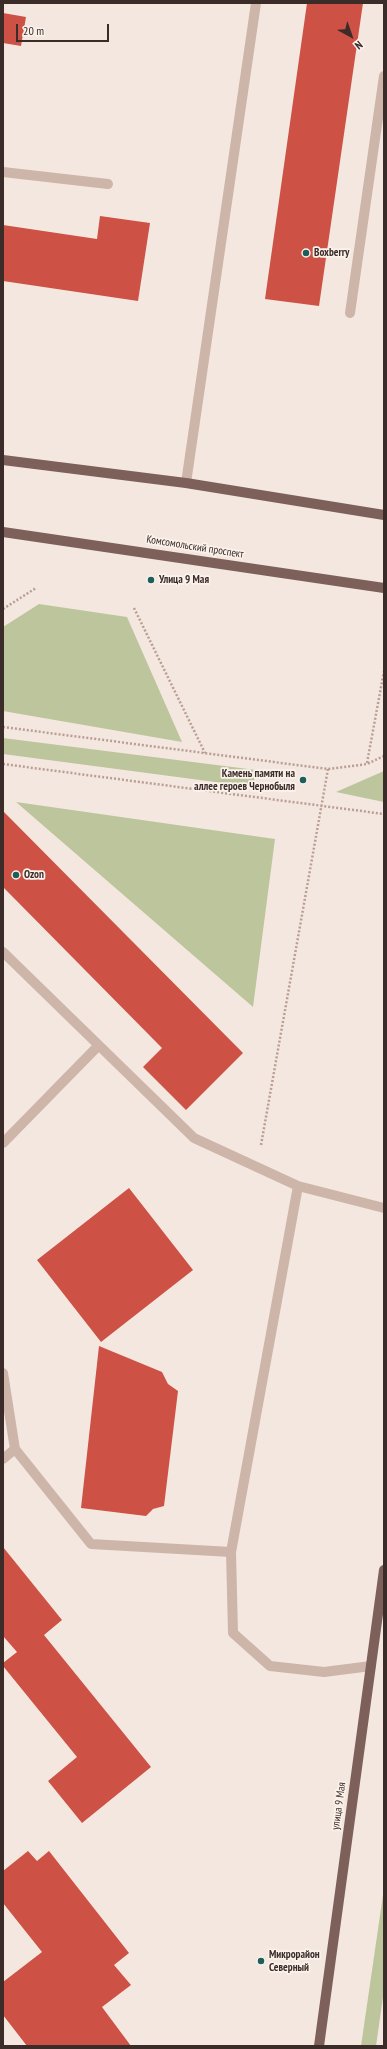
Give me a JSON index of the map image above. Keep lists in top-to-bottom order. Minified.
{"streets":{"main road":["Комсомольский проспект","улица 9 Мая"]},"places":["Boxberry","Улица 9 Мая","Камень памяти на аллее героев Чернобыля","Ozon","Микрорайон Северный"],"scale_bar":"20 m","north":"bottom right"}
